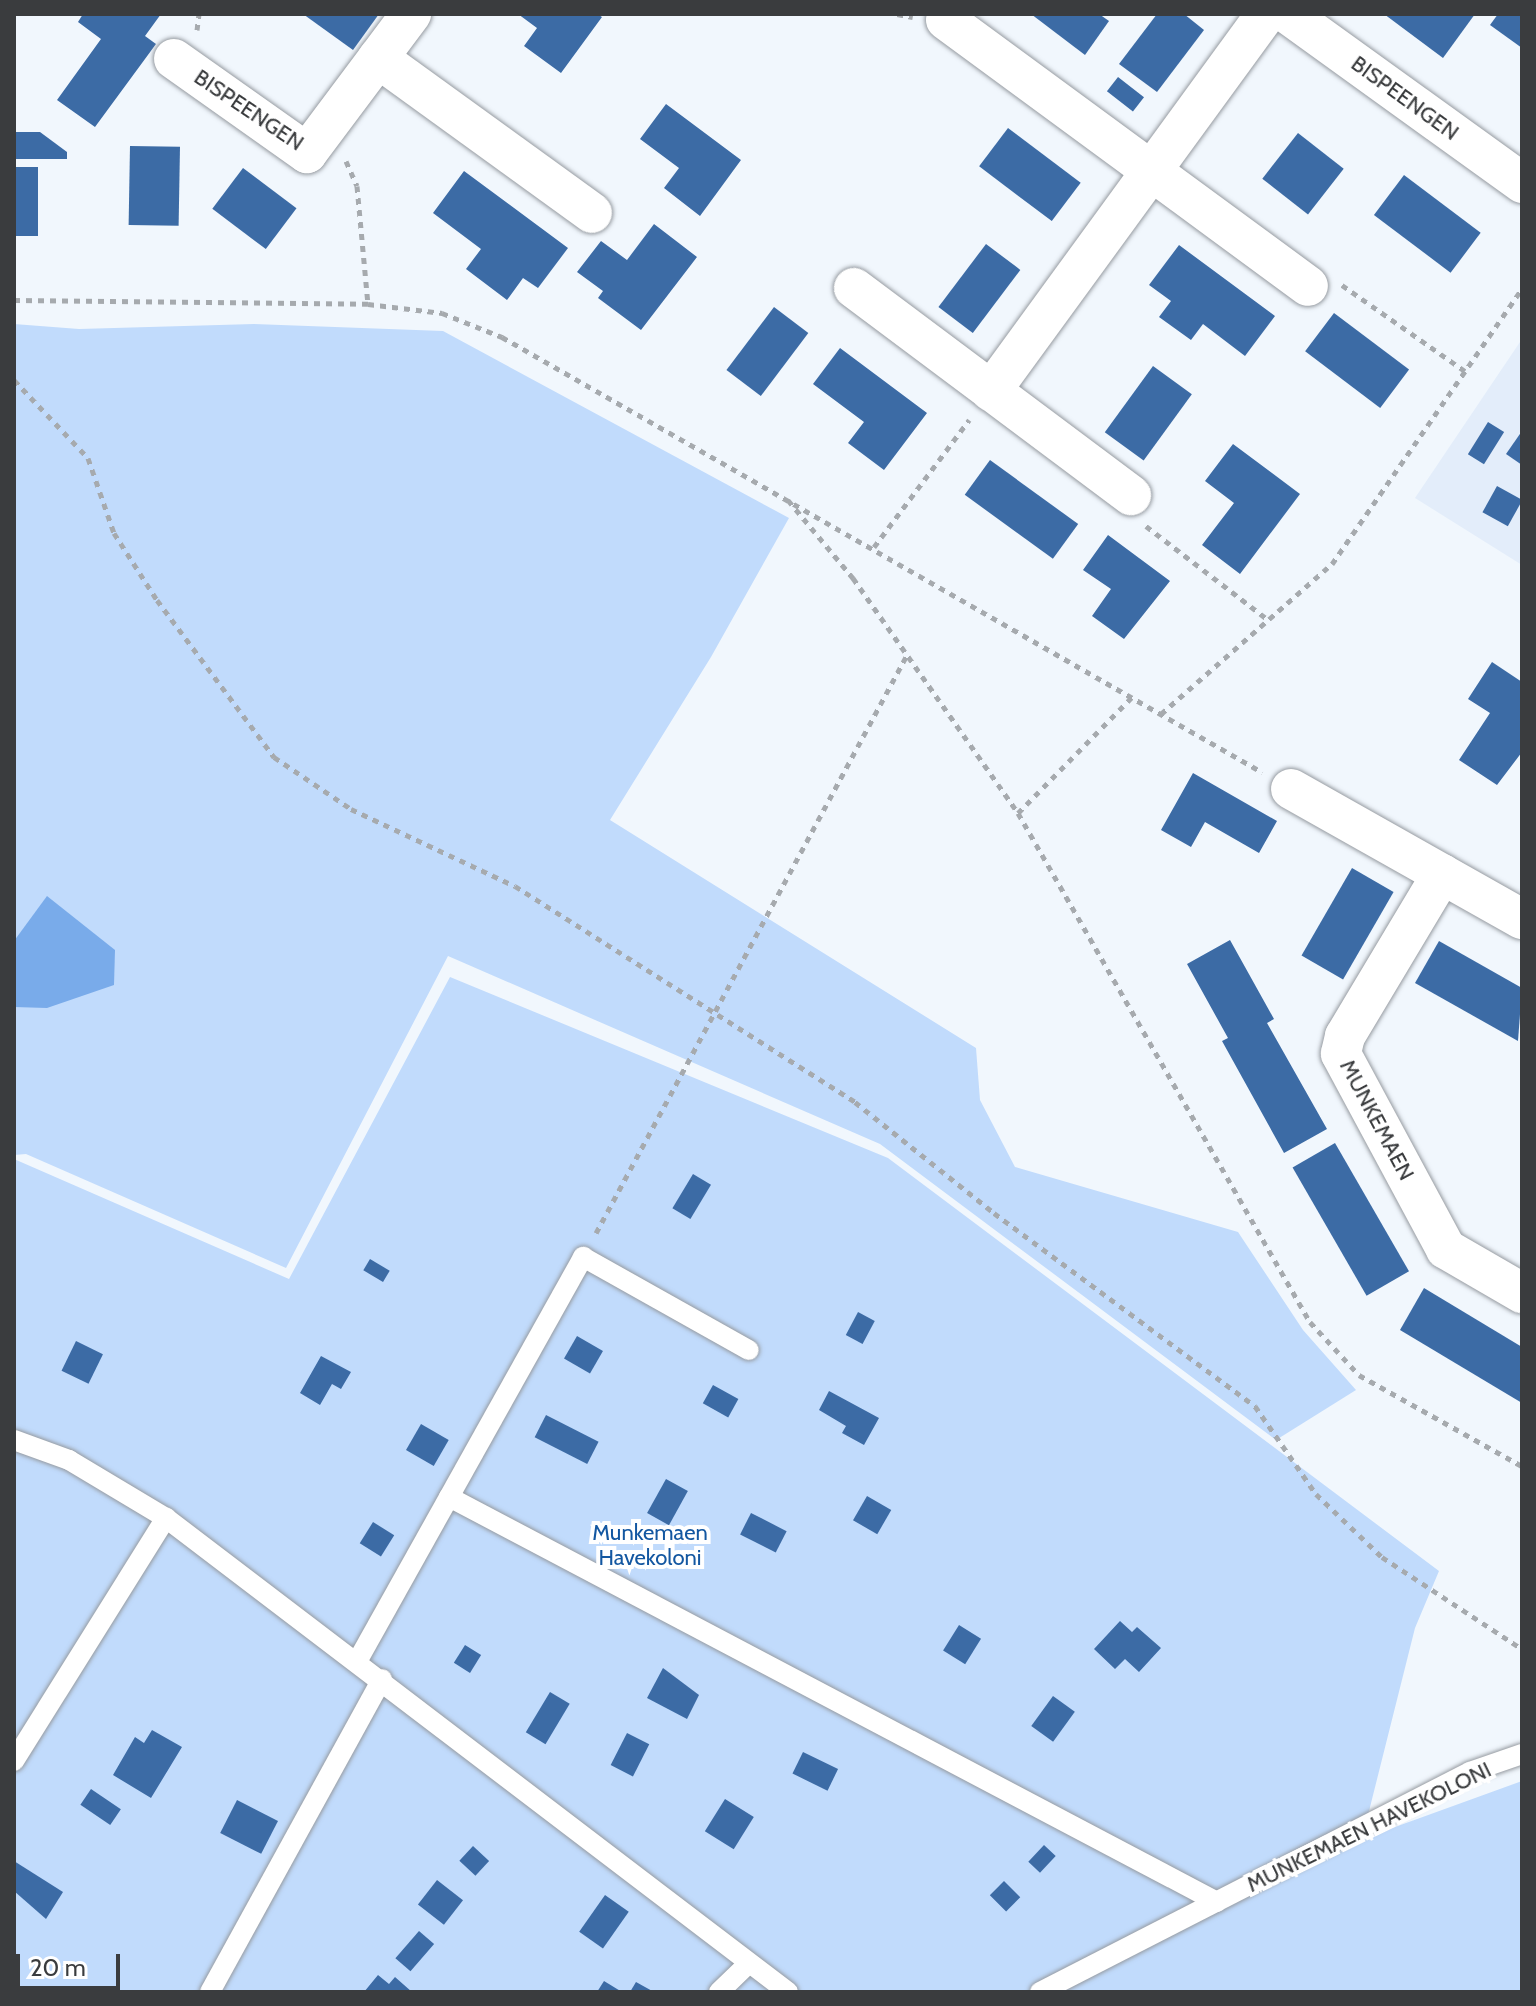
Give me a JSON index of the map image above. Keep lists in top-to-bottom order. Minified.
{"streets":{"street":["BISPEENGEN","MUNKEMAEN"],"lane":["MUNKEMAEN HAVEKOLONI"]},"parks":["Munkemaen Havekoloni"],"scale_bar":"20 m"}
